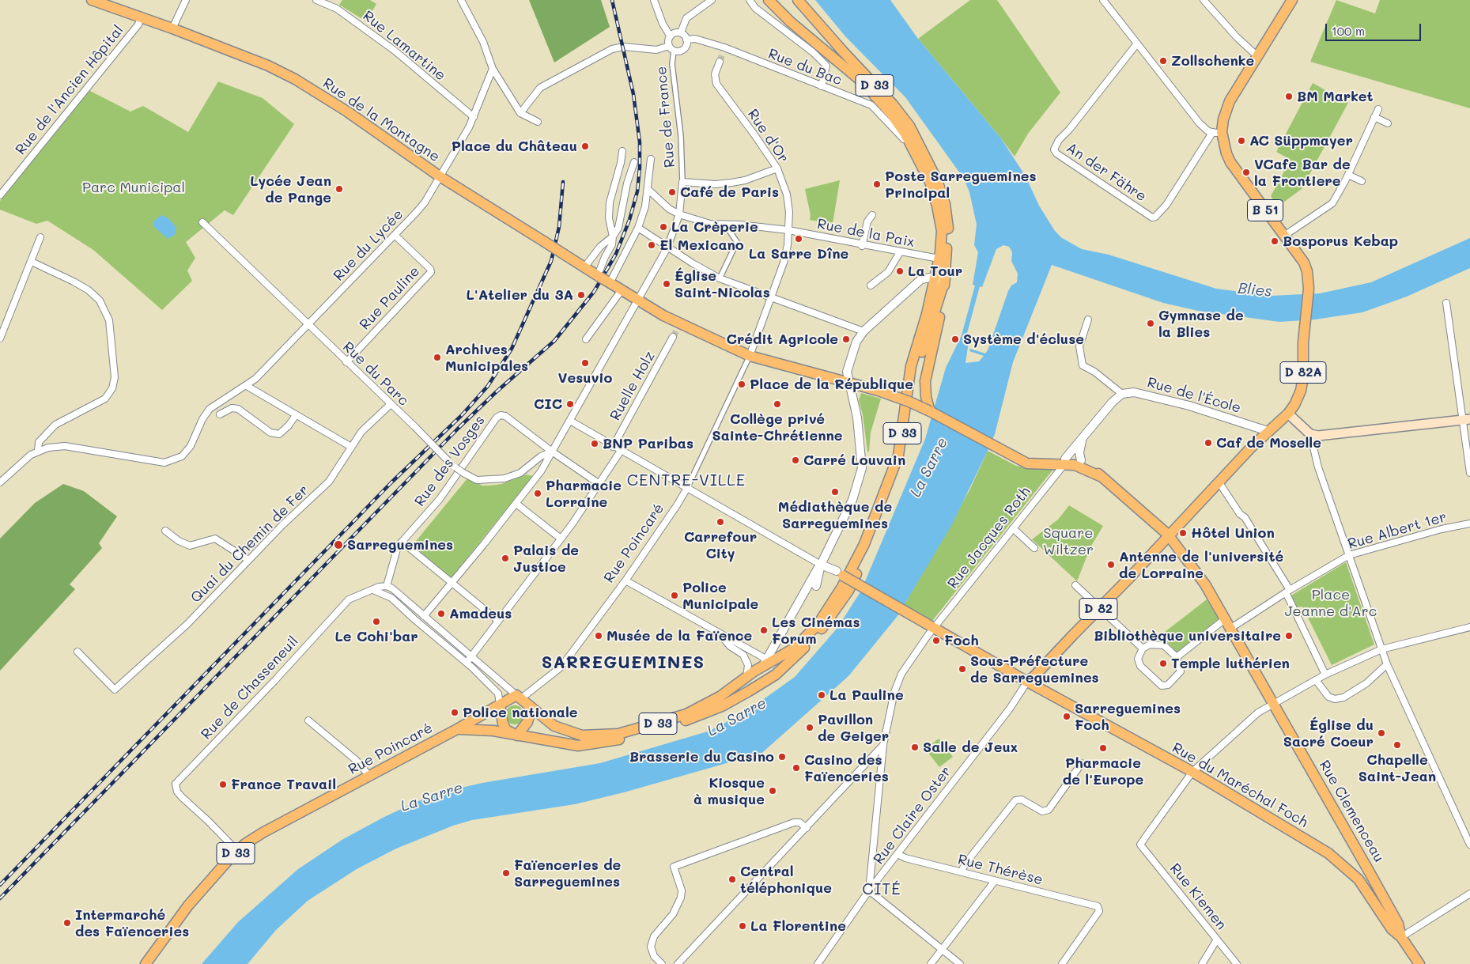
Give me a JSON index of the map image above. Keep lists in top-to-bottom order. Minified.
{"streets":{"main road":["D 33","Rue de la Montagne","B 51","D 82A","Rue Poincaré","D 82","Rue du Maréchal Foch","Rue Clemenceau"],"street":["Rue Lamartine","Rue du Bac","Rue de l'Ancien Hôpital","Rue de France","Rue d'Or","An der Fähre","Rue de la Paix","Rue du Lycée","Rue Pauline","Rue du Parc","Ruelle Holz","Rue de l'École","Rue des Vosges","Rue Albert 1er","Rue Jacques Roth","Quai du Chemin de Fer","Rue de Chasseneuil","Rue Claire Oster","Rue Thérèse","Rue Kiemen"]},"crossings":[["Rue Lamartine","Rue du Lycée"],["Rue du Bac","D 33"],["Rue du Bac","Rue de France"],["D 33","Rue de la Paix"],["D 33","Rue Poincaré"],["D 33","Rue Clemenceau"],["Rue de l'Ancien Hôpital","Rue de la Montagne"],["Rue de la Montagne","Rue d'Or"],["Rue de la Montagne","Rue du Lycée"],["Rue de la Montagne","Rue Clemenceau"],["Rue d'Or","Rue de la Paix"],["An der Fähre","B 51"],["B 51","D 82A"],["Rue du Lycée","Rue Pauline"],["Rue du Lycée","Rue du Parc"],["Rue Pauline","Rue du Parc"],["D 82A","Rue de l'École"],["D 82A","D 82"],["Rue du Parc","Rue des Vosges"],["Rue du Parc","Quai du Chemin de Fer"],["Rue de l'École","Rue Jacques Roth"],["Rue Albert 1er","Rue Clemenceau"],["Rue Jacques Roth","Rue du Maréchal Foch"],["Rue Jacques Roth","Rue Clemenceau"],["Rue Jacques Roth","Rue Claire Oster"],["Rue Poincaré","Rue de Chasseneuil"],["D 82","Rue du Maréchal Foch"],["D 82","Rue Clemenceau"],["D 82","Rue Claire Oster"],["Rue du Maréchal Foch","Rue Clemenceau"],["Rue du Maréchal Foch","Rue Claire Oster"],["Rue du Maréchal Foch","Rue Kiemen"],["Rue Claire Oster","Rue Thérèse"]],"districts":["CENTRE-VILLE","SARREGUEMINES","CITÉ"],"water":["Blies","La Sarre"],"parks":["Parc Municipal","Square Wiltzer","Place Jeanne d'Arc"],"places":["Zollschenke","BM Market","AC Süppmayer","Place du Château","VCafe Bar de la Frontiere","Poste Sarreguemines Principal","Lycée Jean de Pange","Café de Paris","La Crèperie","La Sarre Dîne","Bosporus Kebap","El Mexicano","La Tour","Église Saint-Nicolas","L'Atelier du 3A","Gymnase de la Blies","Crédit Agricole","Système d'écluse","Archives Municipales","Vesuvio","Place de la République","CIC","Collège privé Sainte-Chrétienne","Caf de Moselle","BNP Paribas","Carré Louvain","Médiathèque de Sarreguemines","Pharmacie Lorraine","Carrefour City","Hôtel Union","Sarreguemines","Palais de Justice","Antenne de l'université de Lorraine","Police Municipale","Amadeus","Le Cohi'bar","Les Cinémas Forum","Musée de la Faïence","Bibliothèque universitaire","Foch","Temple luthérien","Sous-Préfecture de Sarreguemines","La Pauline","Police nationale","Sarreguemines Foch","Pavillon de Geiger","Église du Sacré Coeur","Chapelle Saint-Jean","Salle de Jeux","Pharmacie de l'Europe","Brasserie du Casino","Casino des Faïenceries","France Travail","Kiosque à musique","Faïenceries de Sarreguemines","Central téléphonique","Intermarché des Faïenceries","La Florentine"],"scale_bar":"100 m"}
